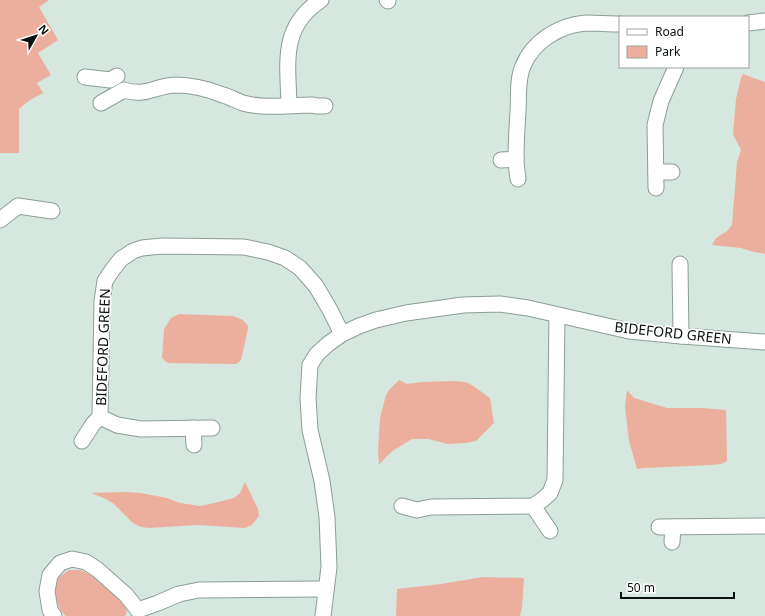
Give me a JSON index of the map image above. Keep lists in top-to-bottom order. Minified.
{"streets":{"street":["BIDEFORD GREEN"]},"legend":["Road","Park"],"scale_bar":"50 m","north":"top right"}
